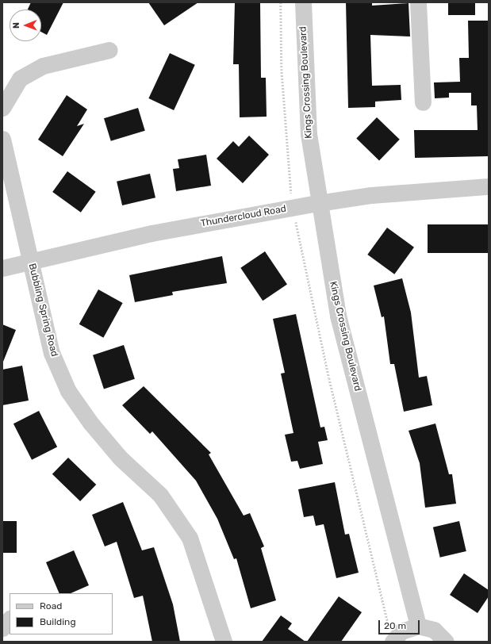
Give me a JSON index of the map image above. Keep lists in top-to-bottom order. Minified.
{"streets":{"street":["Kings Crossing Boulevard","Thundercloud Road","Bubbling Spring Road"]},"crossings":[["Kings Crossing Boulevard","Thundercloud Road"],["Thundercloud Road","Bubbling Spring Road"]],"legend":["Road","Building"],"scale_bar":"20 m","north":"left"}
